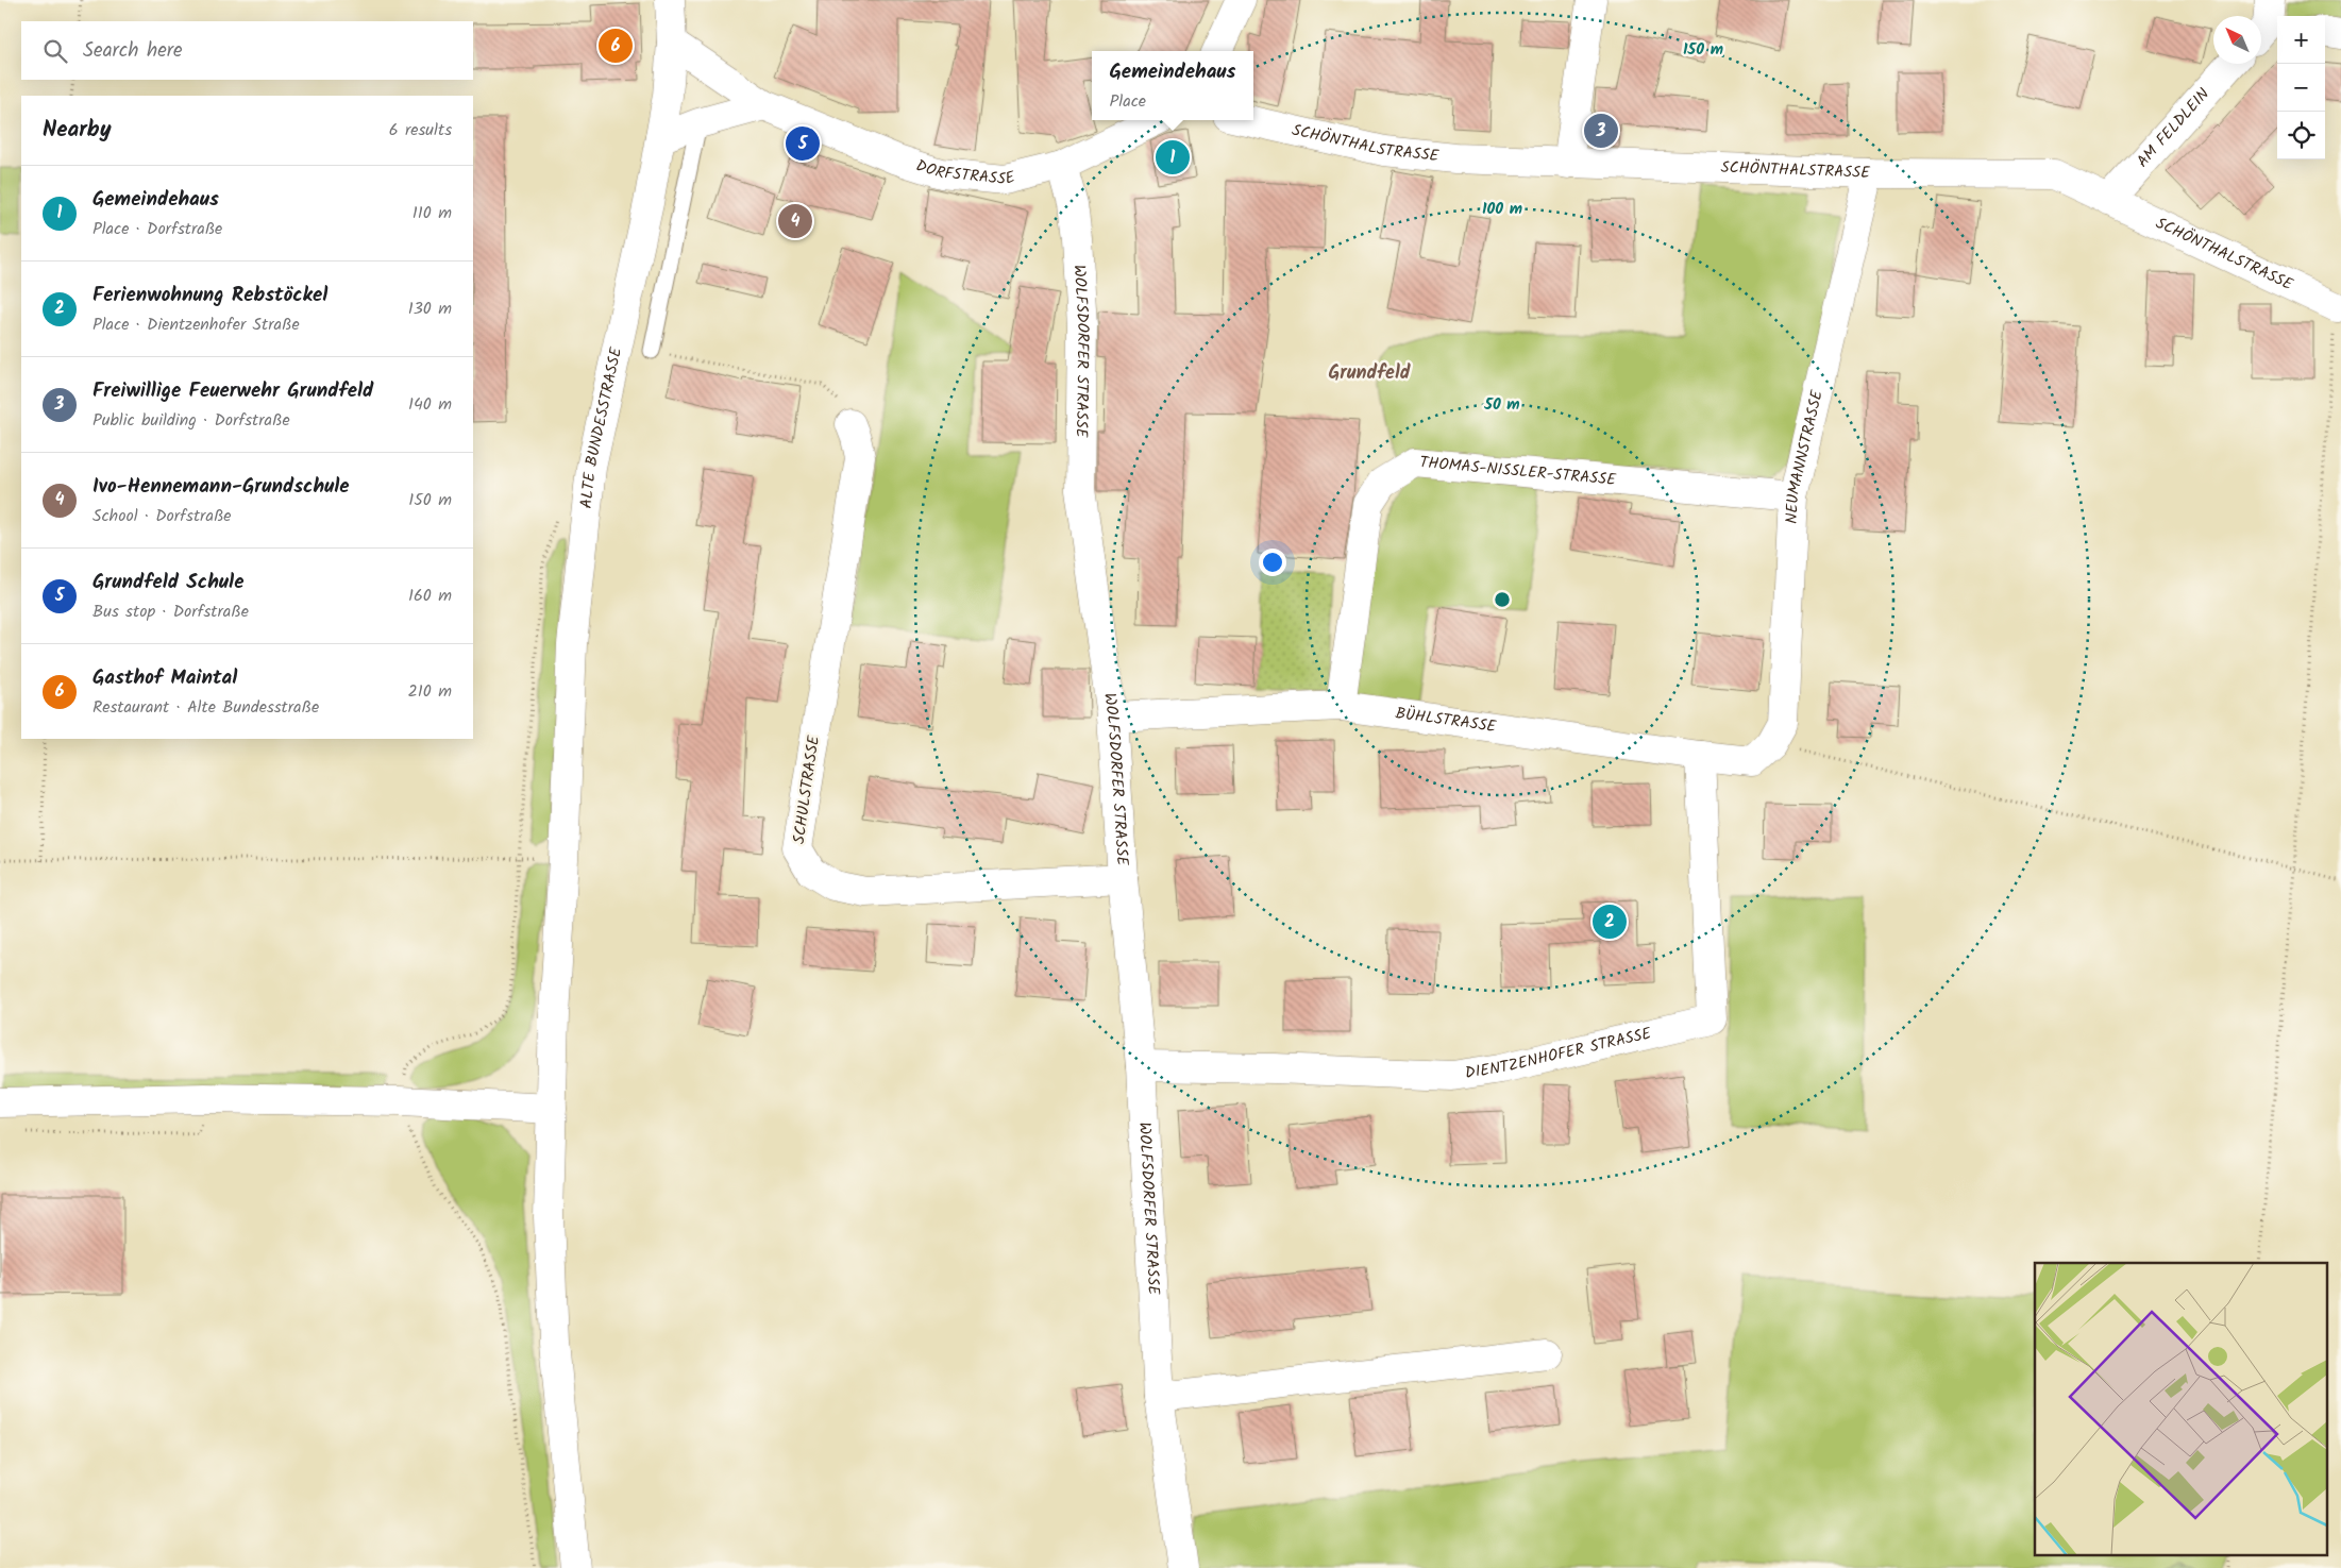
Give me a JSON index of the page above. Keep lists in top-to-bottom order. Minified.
{"streets":{"street":["AM FELDLEIN","SCHÖNTHALSTRASSE","DORFSTRASSE","WOLFSDORFER STRASSE","ALTE BUNDESSTRASSE","NEUMANNSTRASSE","THOMAS-NISSLER-STRASSE","BÜHLSTRASSE","SCHULSTRASSE","DIENTZENHOFER STRASSE"]},"crossings":[["AM FELDLEIN","SCHÖNTHALSTRASSE"],["SCHÖNTHALSTRASSE","NEUMANNSTRASSE"],["DORFSTRASSE","WOLFSDORFER STRASSE"],["DORFSTRASSE","ALTE BUNDESSTRASSE"],["WOLFSDORFER STRASSE","BÜHLSTRASSE"],["WOLFSDORFER STRASSE","SCHULSTRASSE"],["WOLFSDORFER STRASSE","DIENTZENHOFER STRASSE"],["NEUMANNSTRASSE","THOMAS-NISSLER-STRASSE"],["NEUMANNSTRASSE","BÜHLSTRASSE"],["THOMAS-NISSLER-STRASSE","BÜHLSTRASSE"],["BÜHLSTRASSE","DIENTZENHOFER STRASSE"]],"districts":["Grundfeld"],"north":"top left","page":{"map_buttons":["+","−"],"search":"Search here","pins":["6","3","5","1","4","2"],"popup":["Gemeindehaus","Place"],"heading":["Nearby","6 results"],"list":[{"mark":"1","name":"Gemeindehaus","note":"Place · Dorfstraße","value":"110 m"},{"mark":"2","name":"Ferienwohnung Rebstöckel","note":"Place · Dientzenhofer Straße","value":"130 m"},{"mark":"3","name":"Freiwillige Feuerwehr Grundfeld","note":"Public building · Dorfstraße","value":"140 m"},{"mark":"4","name":"Ivo-Hennemann-Grundschule","note":"School · Dorfstraße","value":"150 m"},{"mark":"5","name":"Grundfeld Schule","note":"Bus stop · Dorfstraße","value":"160 m"},{"mark":"6","name":"Gasthof Maintal","note":"Restaurant · Alte Bundesstraße","value":"210 m"}]},"rings":["150 m","100 m","50 m"]}
